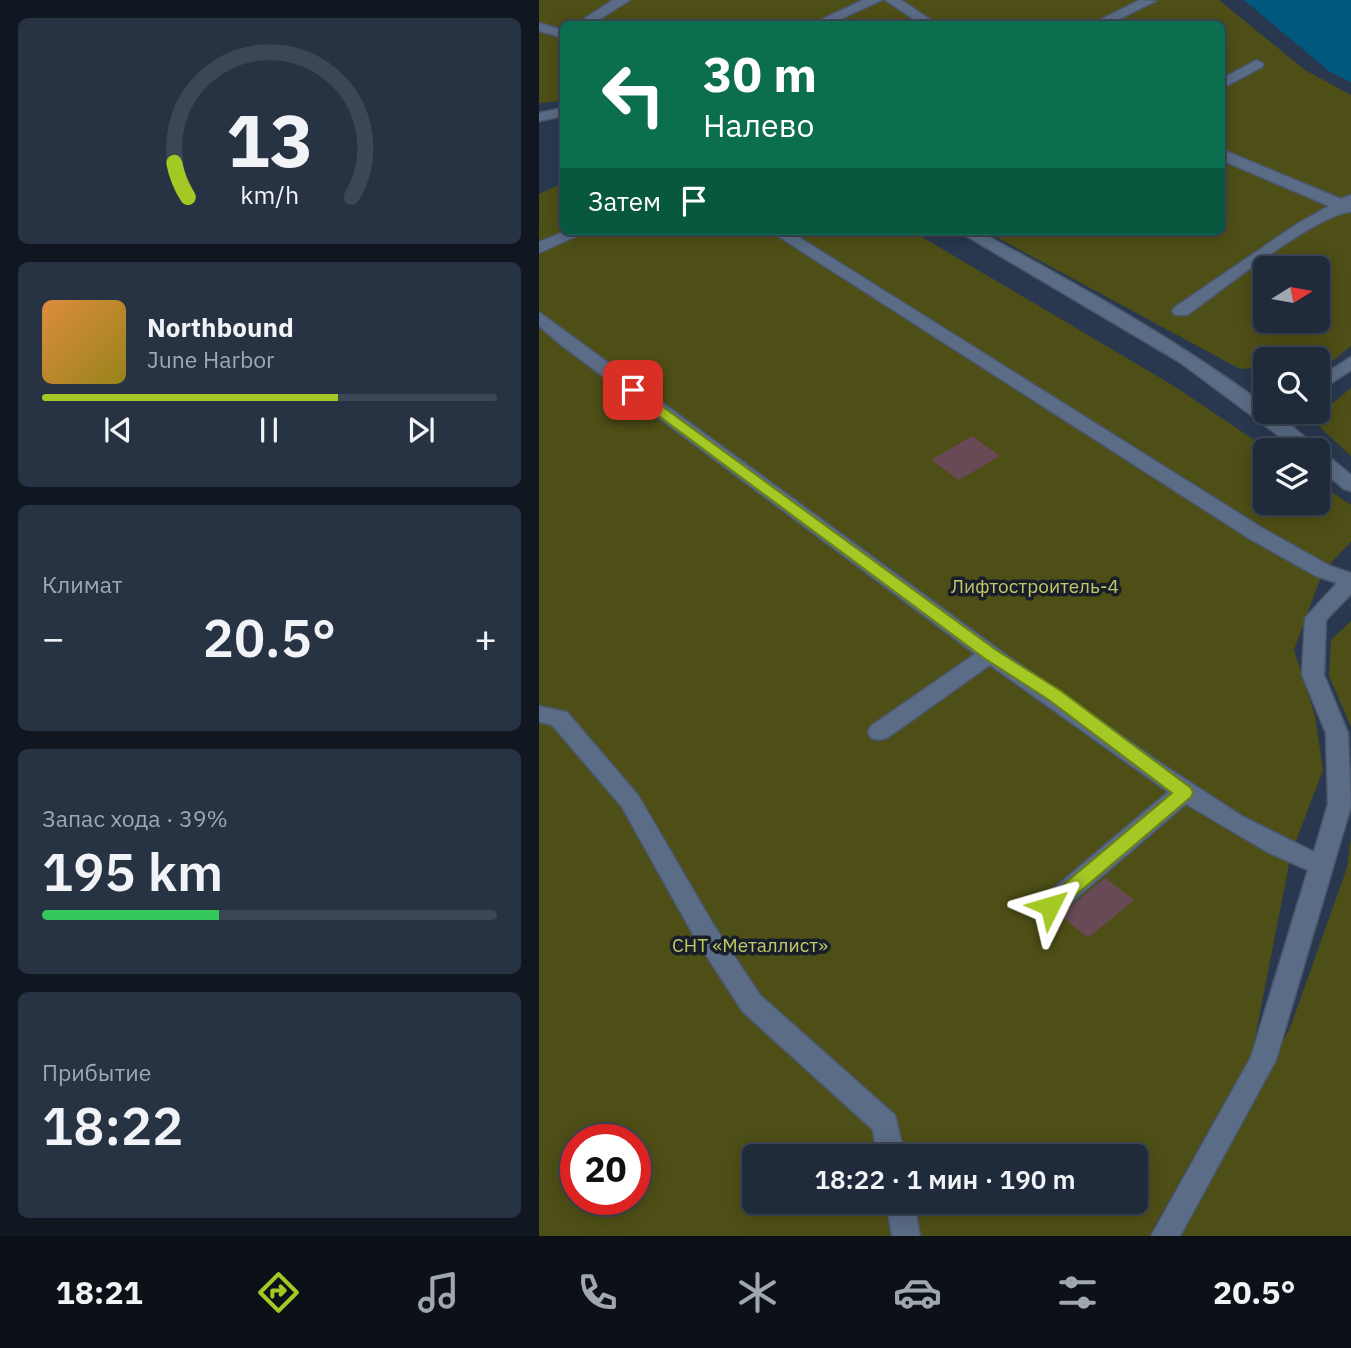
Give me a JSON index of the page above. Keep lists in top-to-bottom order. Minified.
{"parks":["Лифтостроитель-4","СНТ «Металлист»"],"north":"right","page":{"turn":["30 m","Налево"],"then":"Затем","song":["Northbound","June Harbor"],"tile":["Климат",["Запас хода · 39%","195 km"],["Прибытие","18:22"]],"heat":["−","20.5°","+"],"limit":"20","trip":"18:22 · 1 мин · 190 m","tabs":["18:21","20.5°"],"gauge":["13","km/h"]}}
